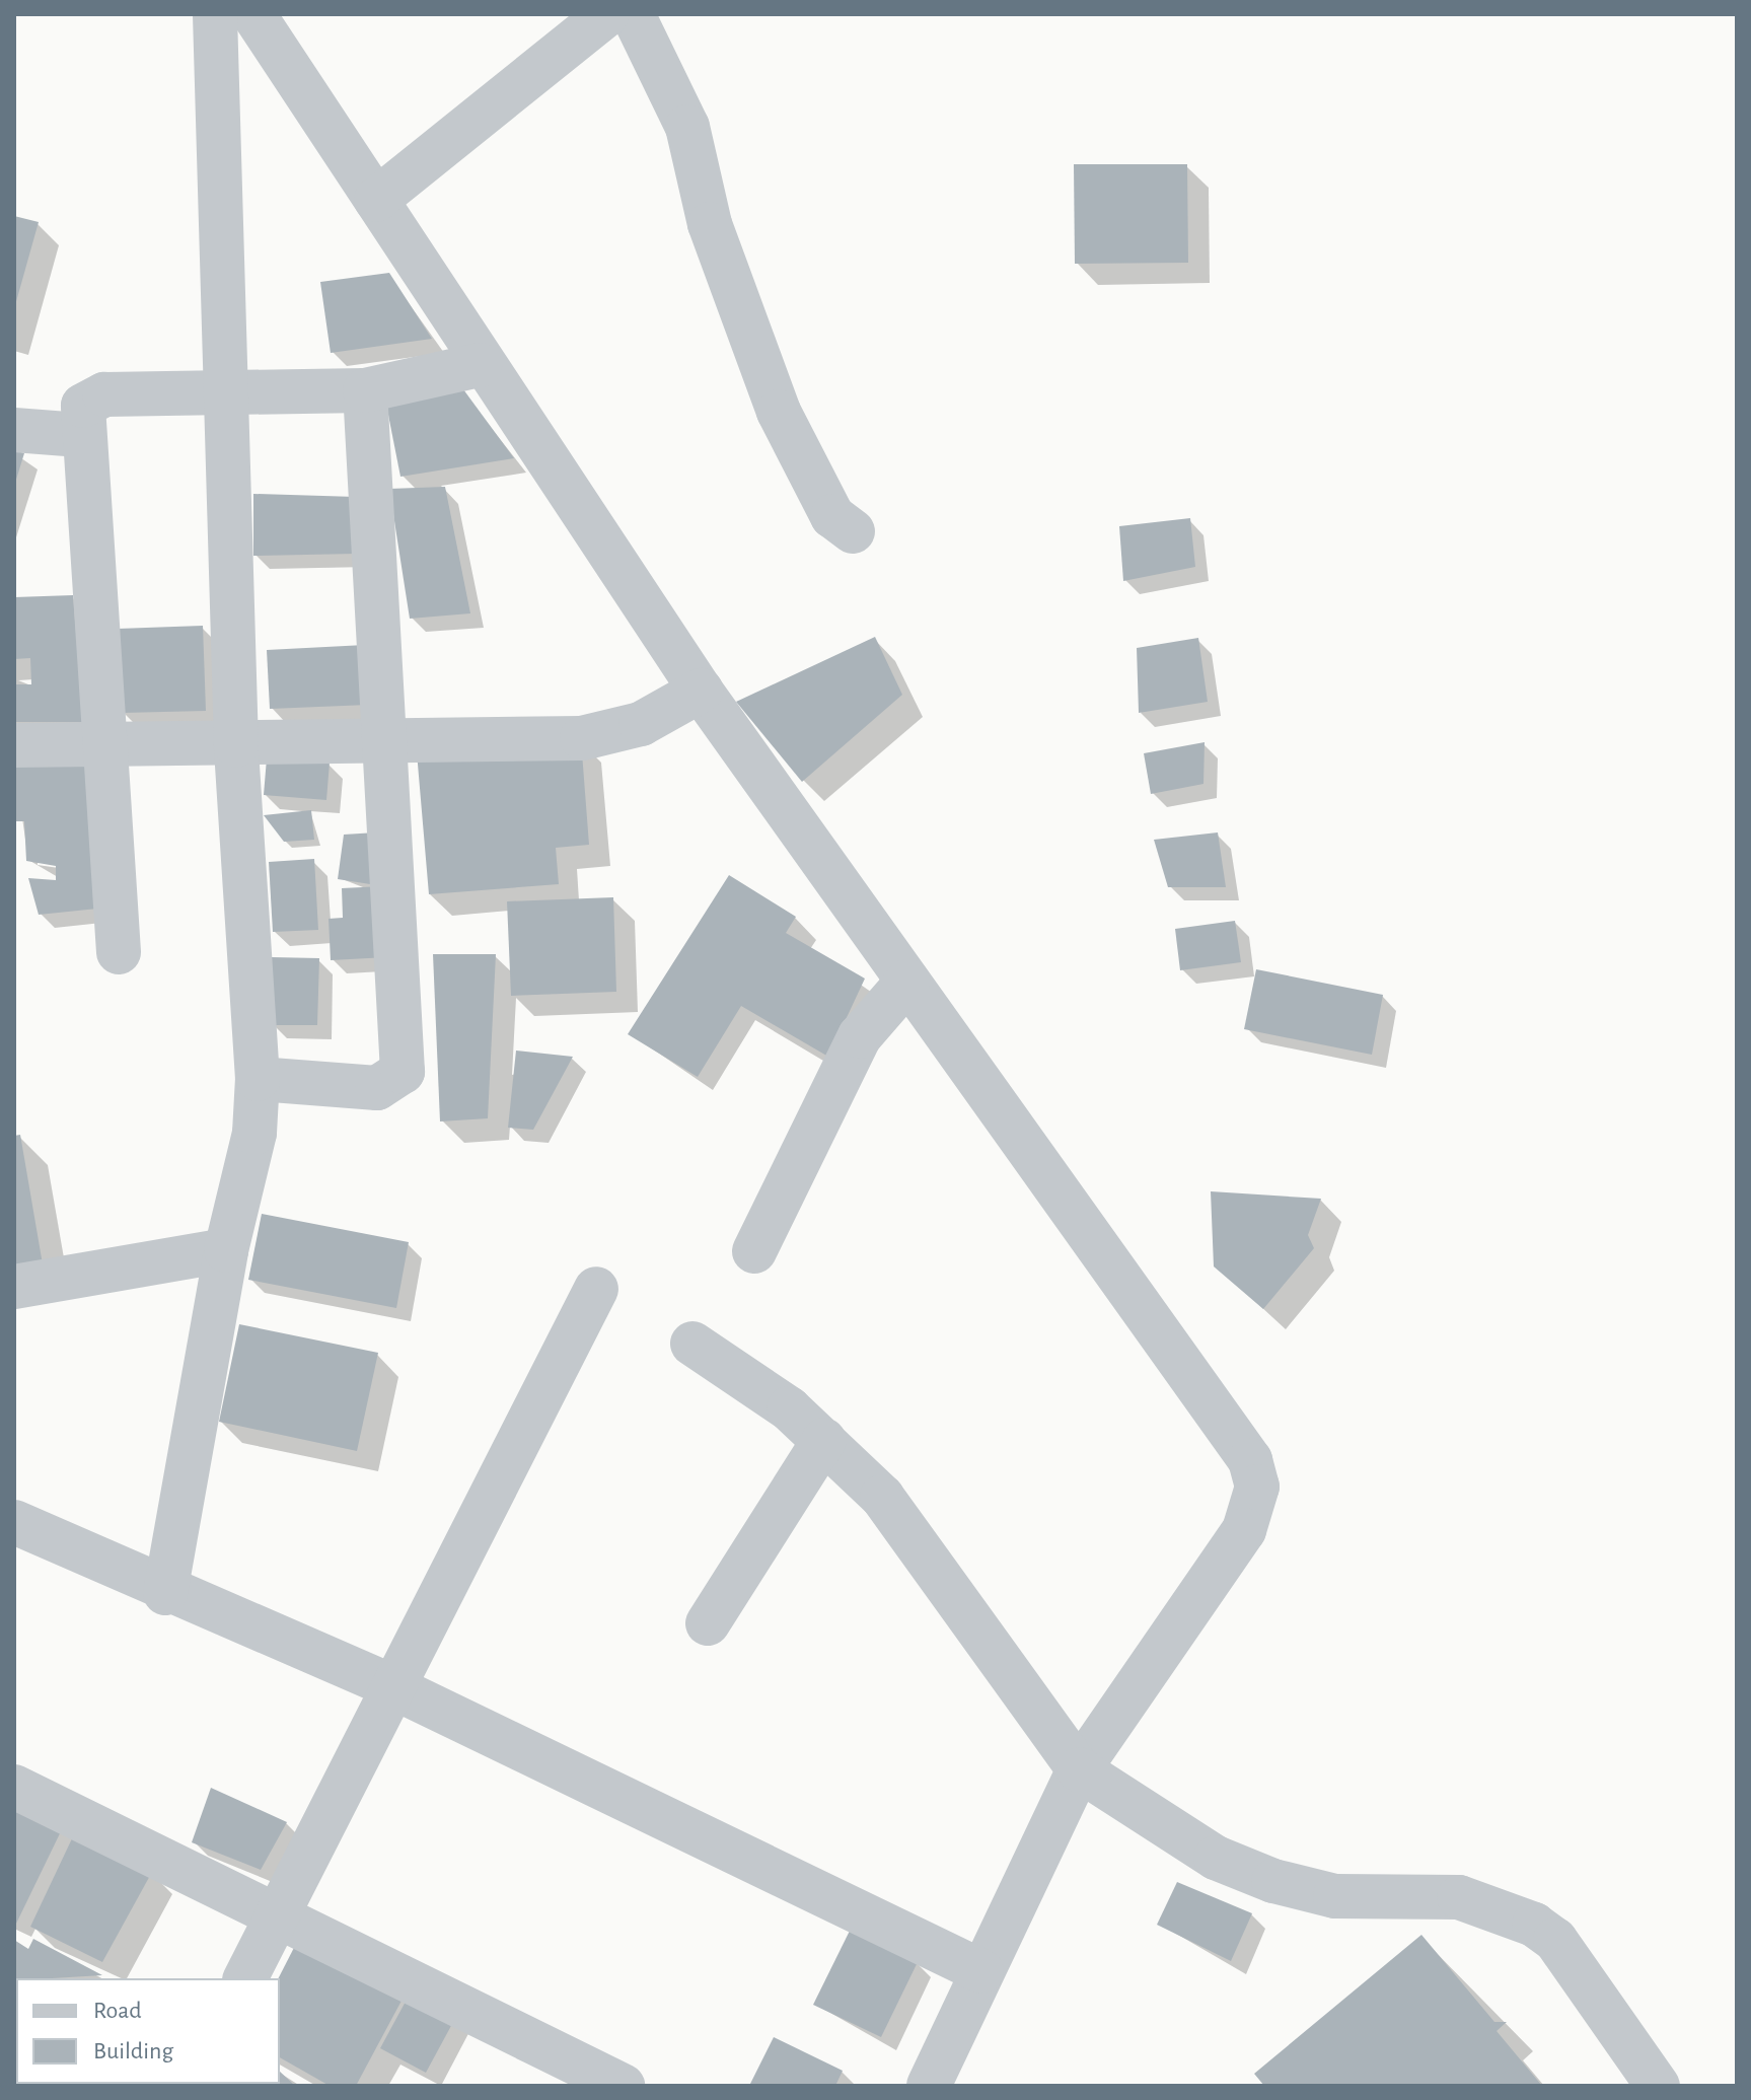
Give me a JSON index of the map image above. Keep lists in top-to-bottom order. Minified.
{"legend":["Road","Building"]}
